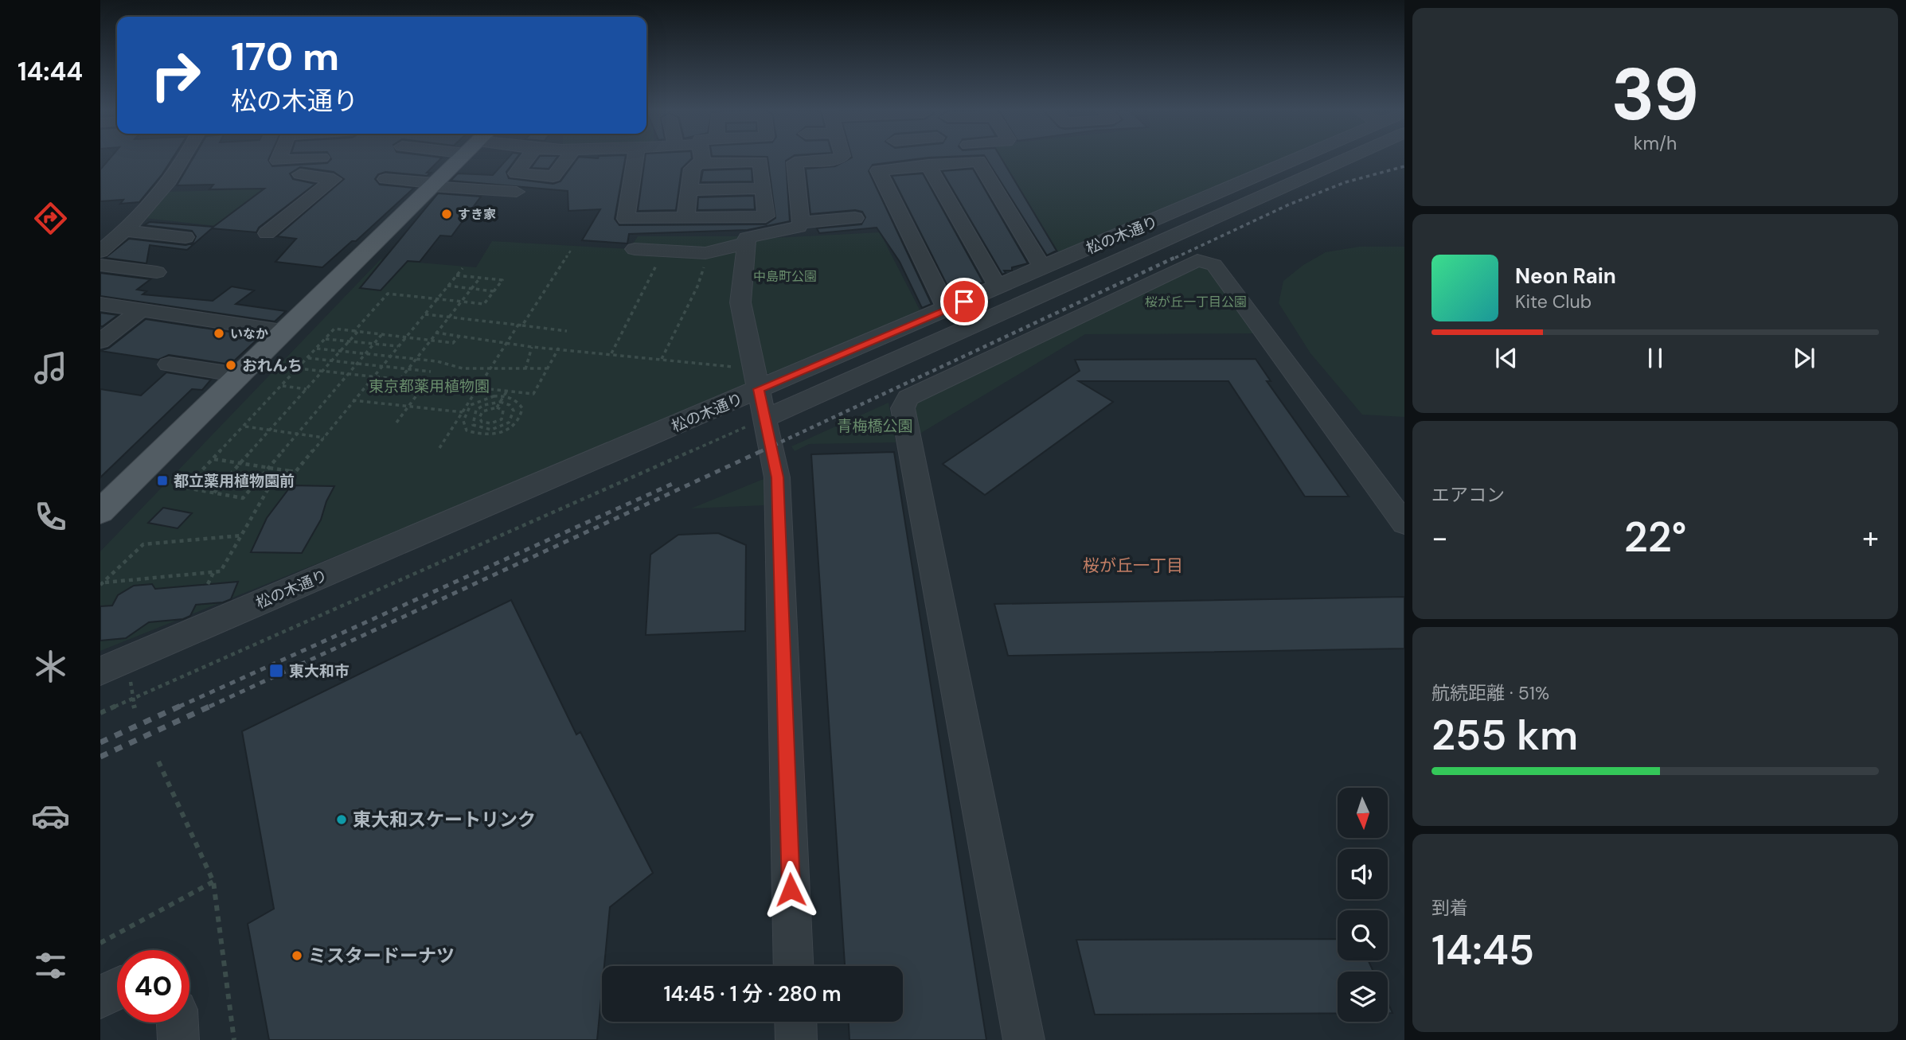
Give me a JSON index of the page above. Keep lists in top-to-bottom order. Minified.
{"streets":{"street":["松の木通り"]},"districts":["桜が丘一丁目"],"parks":["中島町公園","桜が丘一丁目公園","東京都薬用植物園","青梅橋公園"],"places":{"other":["すき家","いなか","おれんち","東大和スケートリンク","ミスタードーナツ"],"transit":["都立薬用植物園前","東大和市"]},"north":"bottom","page":{"tabs":"14:44","tile":[["39","km/h"],"エアコン",["航続距離 · 51%","255 km"],["到着","14:45"]],"turn":["170 m","松の木通り"],"song":["Neon Rain","Kite Club"],"heat":["−","22°","+"],"limit":"40","trip":"14:45 · 1 分 · 280 m"}}
